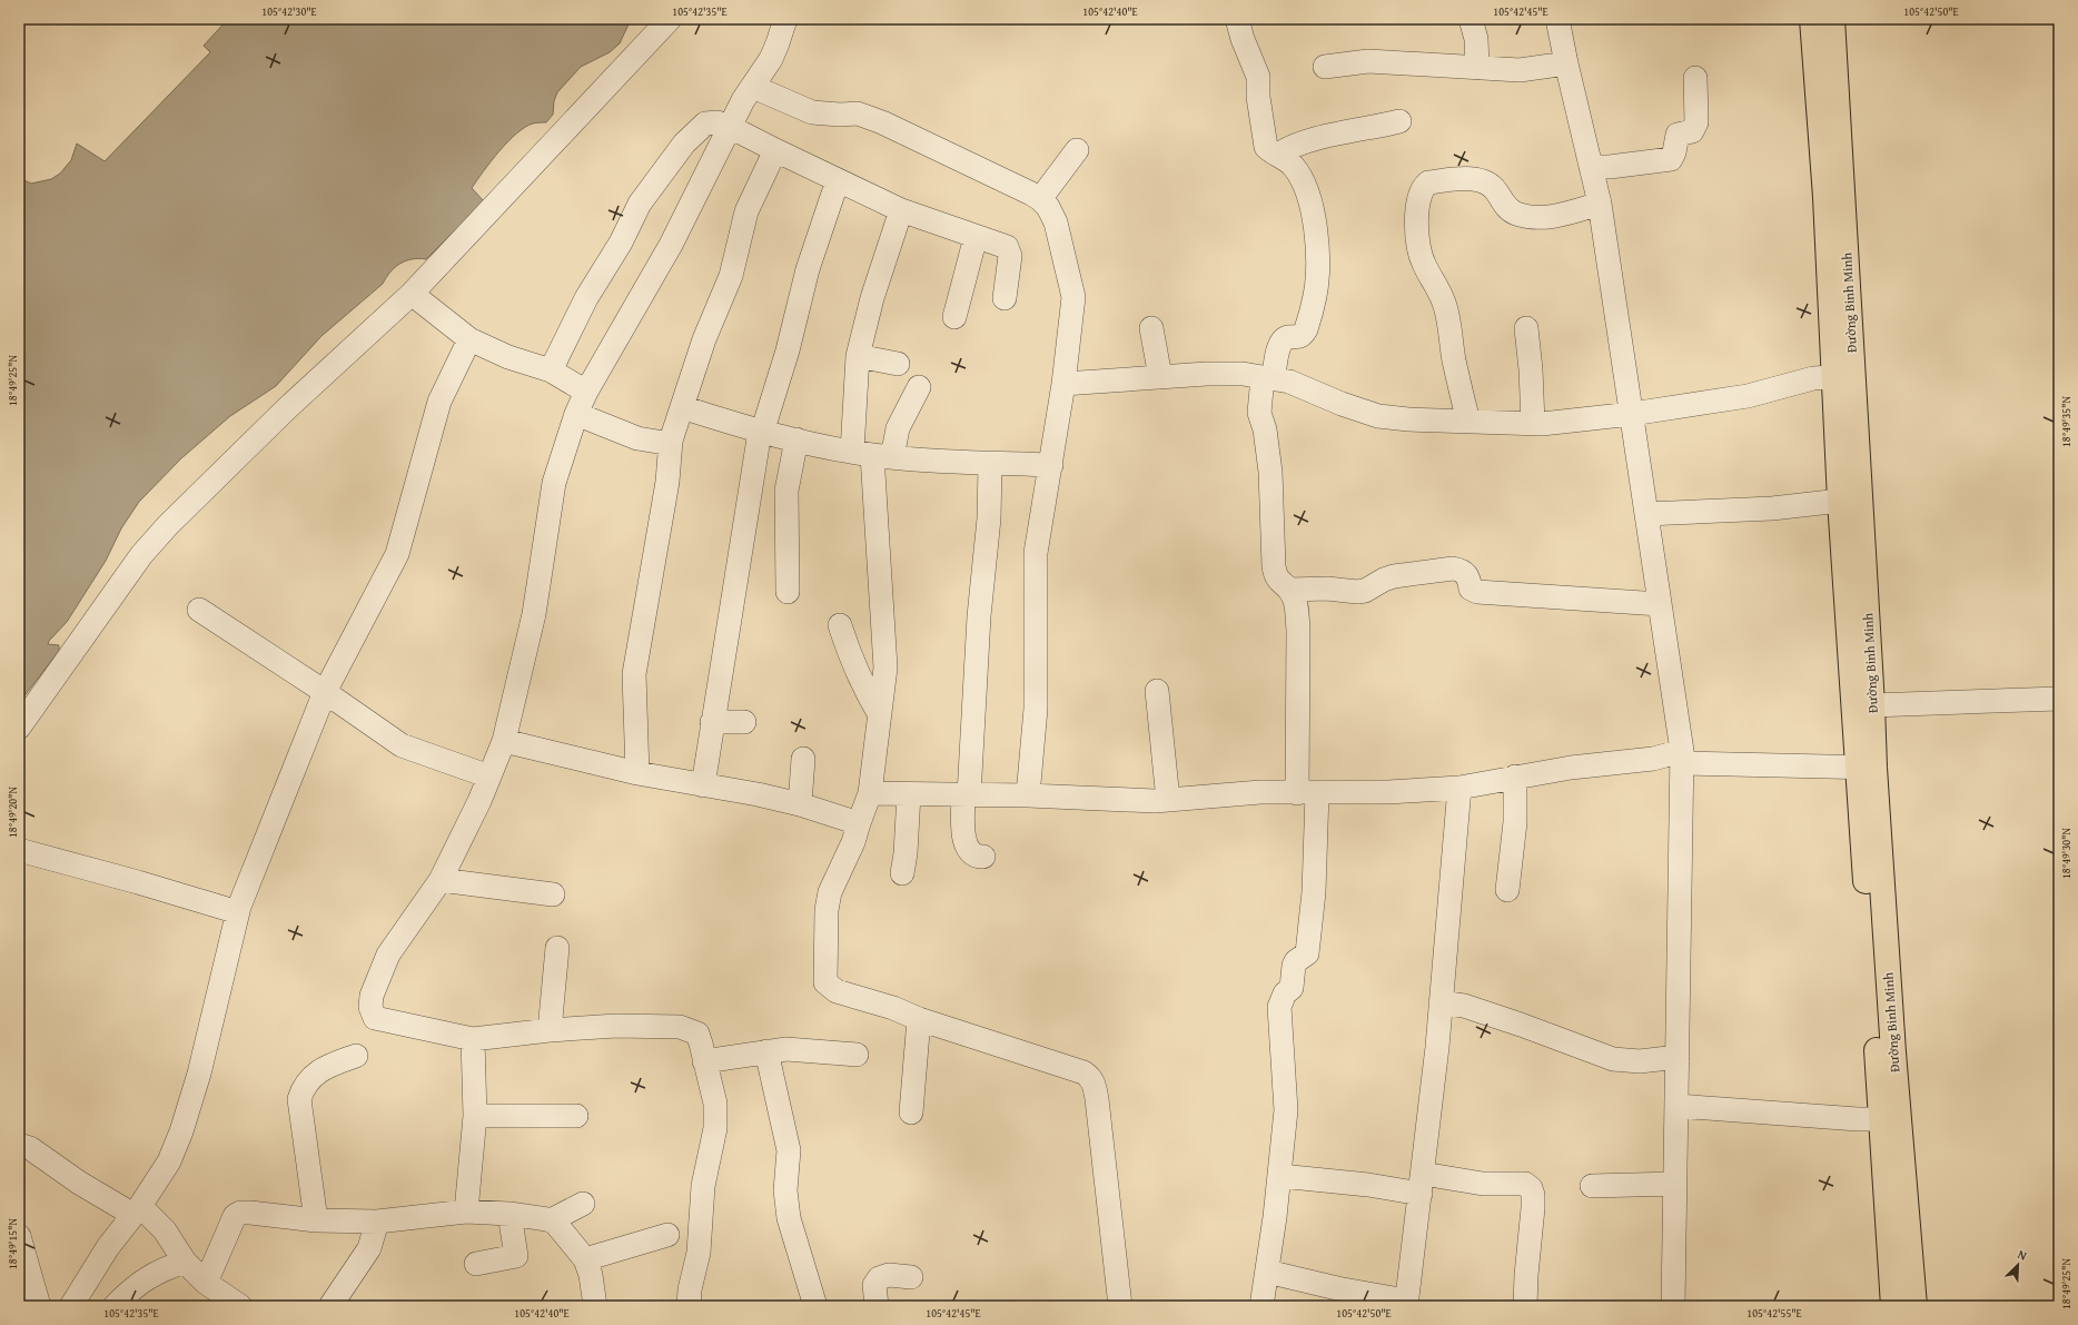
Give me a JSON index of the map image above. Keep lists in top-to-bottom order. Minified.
{"streets":{"main road":["Đường Binh Minh"]},"north":"top right","coordinates":["105°42'30\"E","105°42'35\"E","105°42'40\"E","105°42'45\"E","105°42'50\"E","18°49'25\"N","18°49'35\"N","18°49'20\"N","18°49'30\"N","18°49'15\"N","105°42'55\"E"]}
